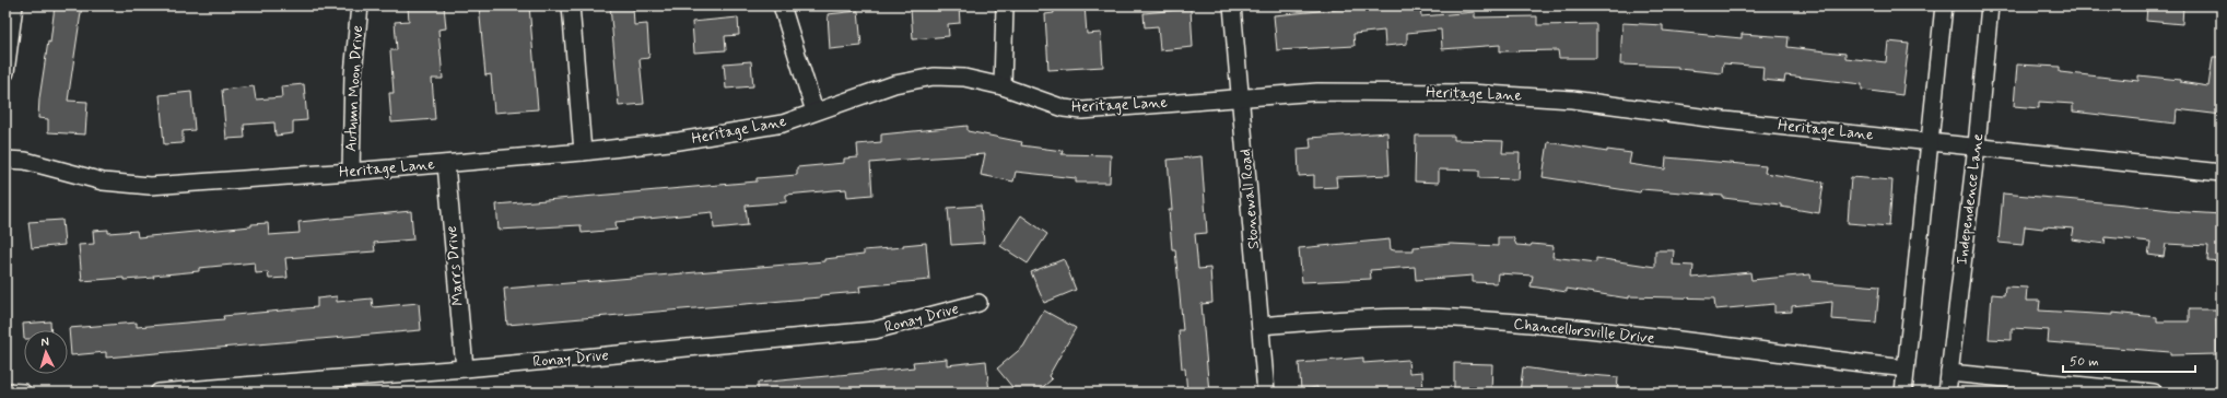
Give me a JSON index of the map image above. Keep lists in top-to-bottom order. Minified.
{"streets":{"street":["Autumn Moon Drive","Heritage Lane","Stonewall Road","Independence Lane","Marrs Drive","Ronay Drive","Chancellorsville Drive"]},"crossings":[["Autumn Moon Drive","Heritage Lane"],["Heritage Lane","Stonewall Road"],["Heritage Lane","Independence Lane"],["Heritage Lane","Marrs Drive"],["Stonewall Road","Chancellorsville Drive"],["Marrs Drive","Ronay Drive"]],"scale_bar":"50 m","north":"top"}
